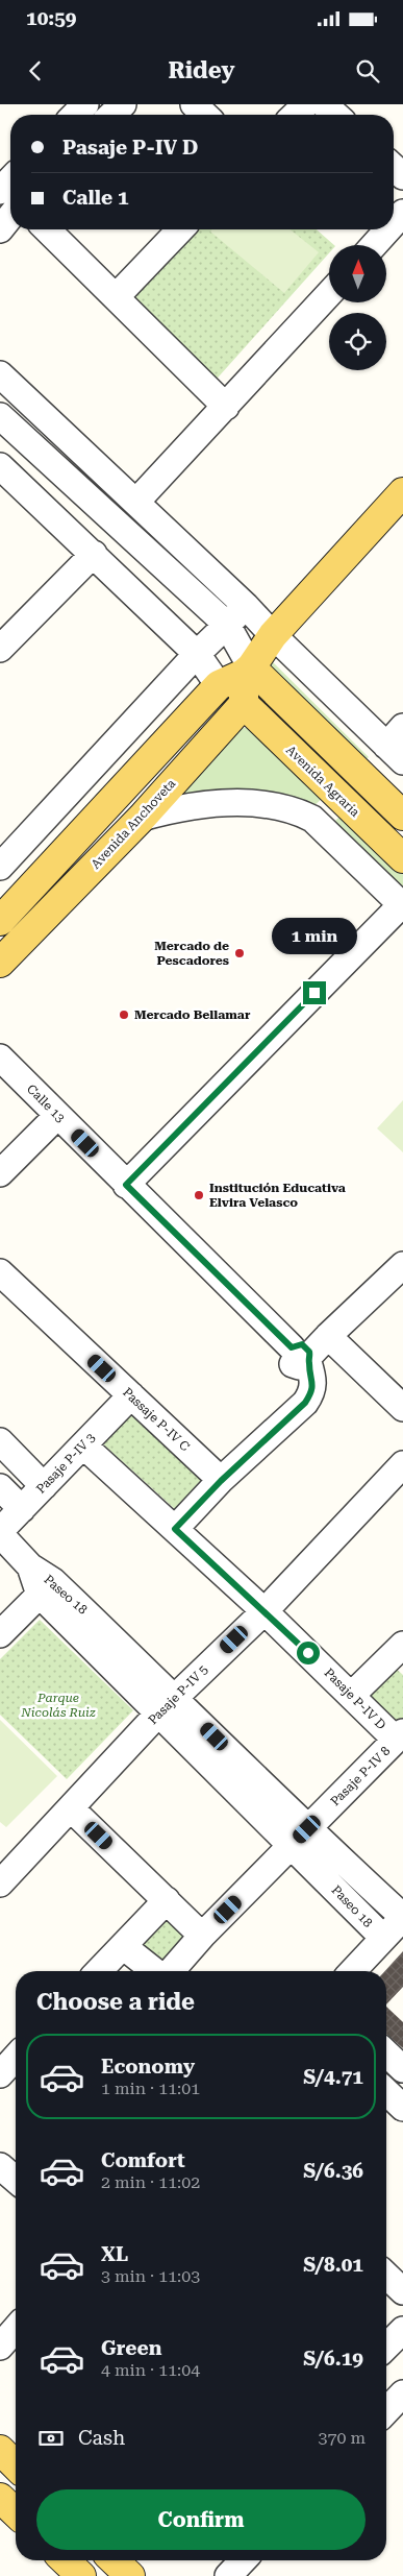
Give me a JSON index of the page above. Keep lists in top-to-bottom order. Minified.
{"streets":{"main road":["Avenida Agraria","Avenida Anchoveta"],"street":["Calle 13","Passaje P-IV C","Pasaje P-IV 3","Paseo 18","Pasaje P-IV 5","Pasaje P-IV D","Pasaje P-IV 8"]},"crossings":[["Avenida Agraria","Avenida Anchoveta"],["Passaje P-IV C","Pasaje P-IV 3"],["Pasaje P-IV 3","Paseo 18"],["Pasaje P-IV 3","Pasaje P-IV D"],["Paseo 18","Pasaje P-IV 5"],["Paseo 18","Pasaje P-IV 8"],["Pasaje P-IV 5","Pasaje P-IV D"],["Pasaje P-IV D","Pasaje P-IV 8"]],"parks":["Parque Nicolás Ruiz"],"places":["Mercado de Pescadores","Mercado Bellamar","Institución Educativa Elvira Velasco"],"north":"top","page":{"status":"10:59","header":"Ridey","banner":["Pasaje P-IV D","Calle 1"],"bubble":"1 min","heading":"Choose a ride","list":[{"name":"Economy","note":"1 min · 11:01","value":"S/4.71"},{"name":"Comfort","note":"2 min · 11:02","value":"S/6.36"},{"name":"XL","note":"3 min · 11:03","value":"S/8.01"},{"name":"Green","note":"4 min · 11:04","value":"S/6.19"}],"pay":["Cash","370 m"],"buttons":"Confirm"}}
